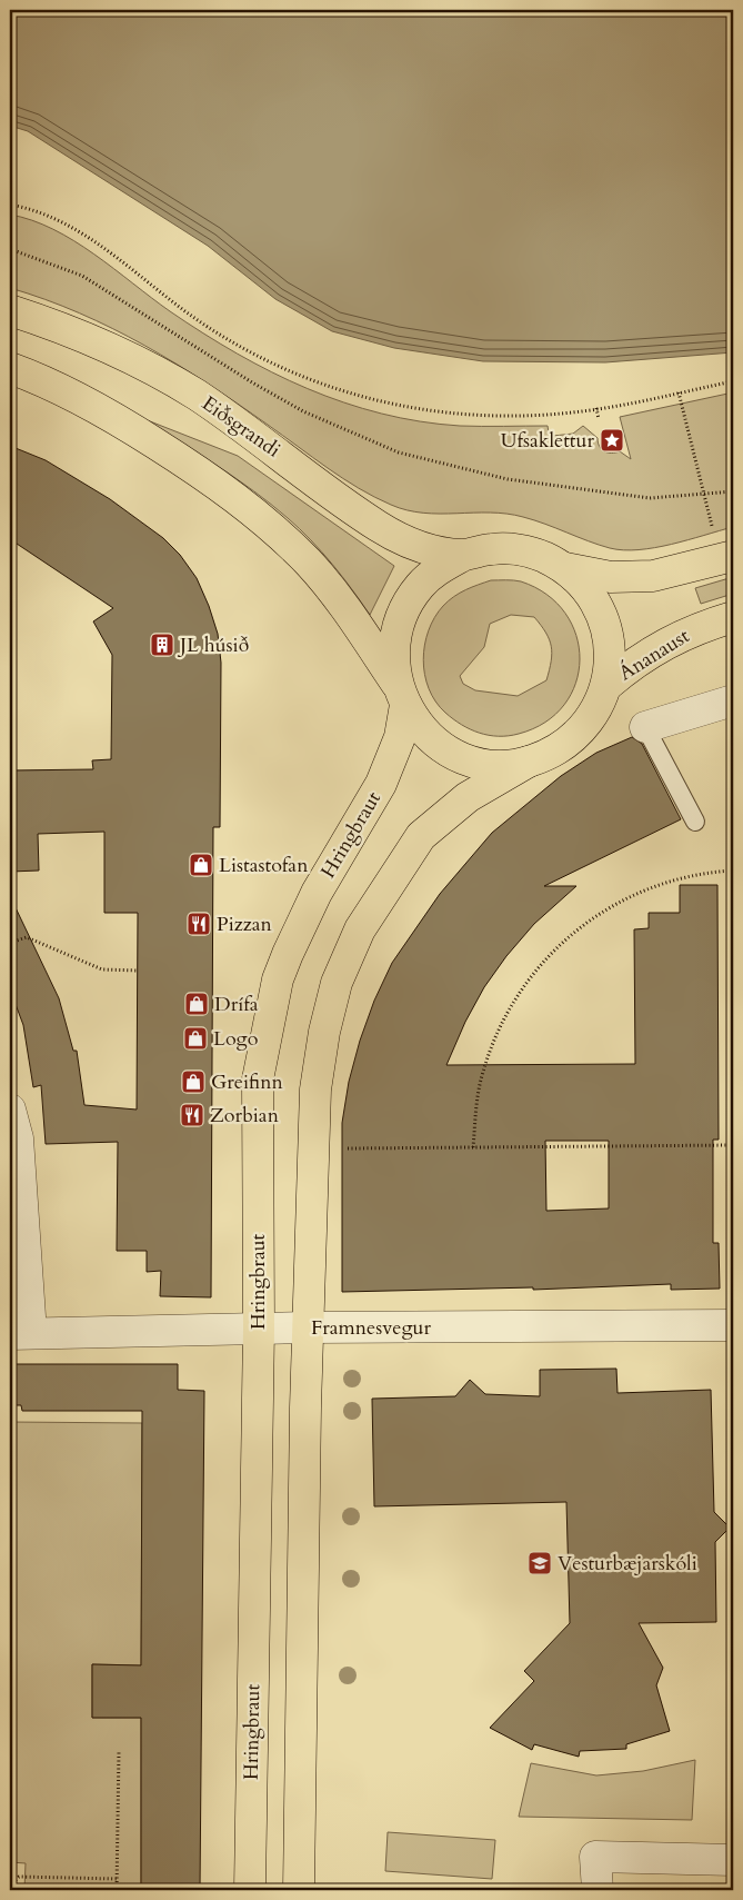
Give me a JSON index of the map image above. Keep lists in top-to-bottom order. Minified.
{"streets":{"main road":["Eiðsgrandi","Ánanaust","Hringbraut"],"street":["Framnesvegur"]},"crossings":[["Hringbraut","Framnesvegur"]],"places":{"place":["Ufsaklettur"],"building":["JL húsið"],"shop":["Listastofan","Drífa","Logo","Greifinn"],"restaurant":["Pizzan","Zorbian"],"school or university":["Vesturbæjarskóli"]}}
